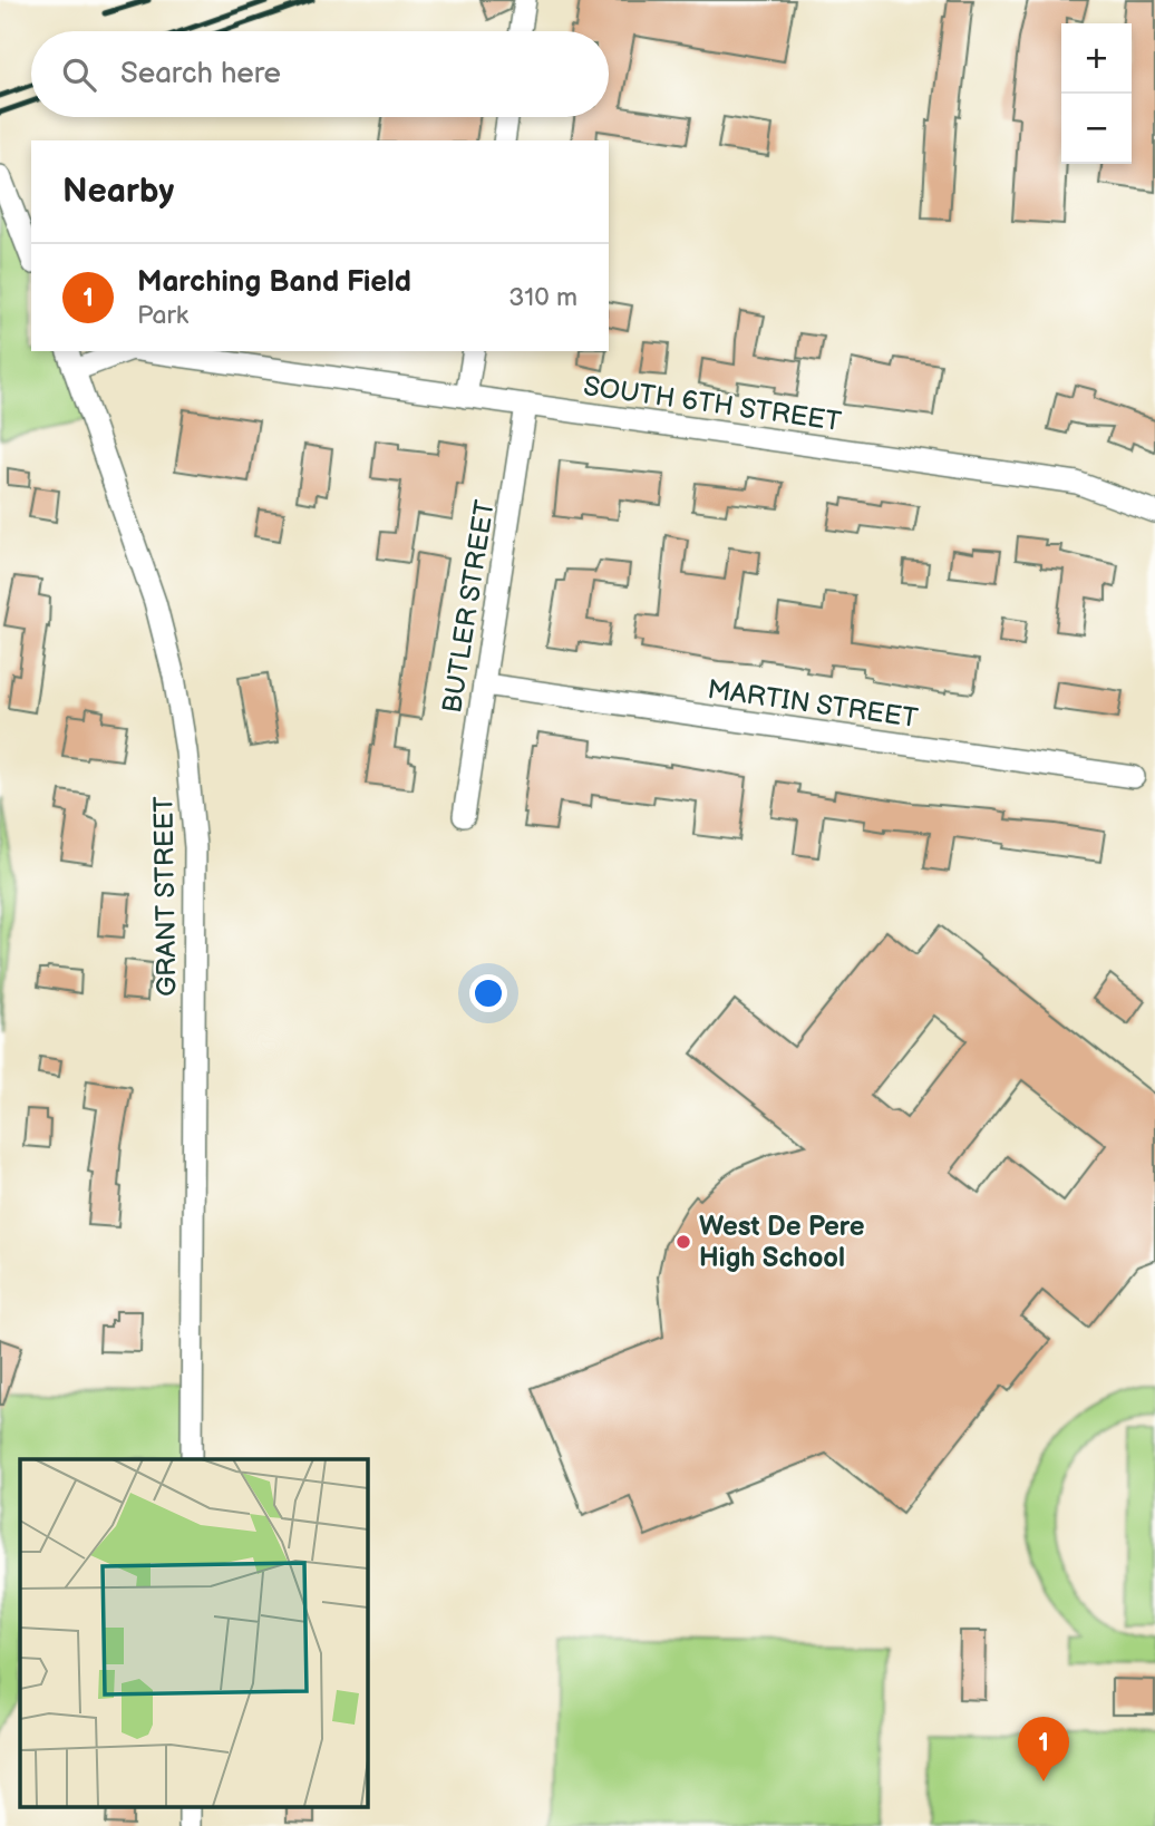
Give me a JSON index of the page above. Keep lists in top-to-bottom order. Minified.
{"streets":{"street":["SOUTH 6TH STREET","BUTLER STREET","MARTIN STREET","GRANT STREET"]},"crossings":[["SOUTH 6TH STREET","BUTLER STREET"],["SOUTH 6TH STREET","GRANT STREET"],["BUTLER STREET","MARTIN STREET"]],"places":["West De Pere High School"],"page":{"map_buttons":["+","−"],"search":"Search here","heading":"Nearby","list":[{"mark":"1","name":"Marching Band Field","note":"Park","value":"310 m"}],"pins":"1"}}
